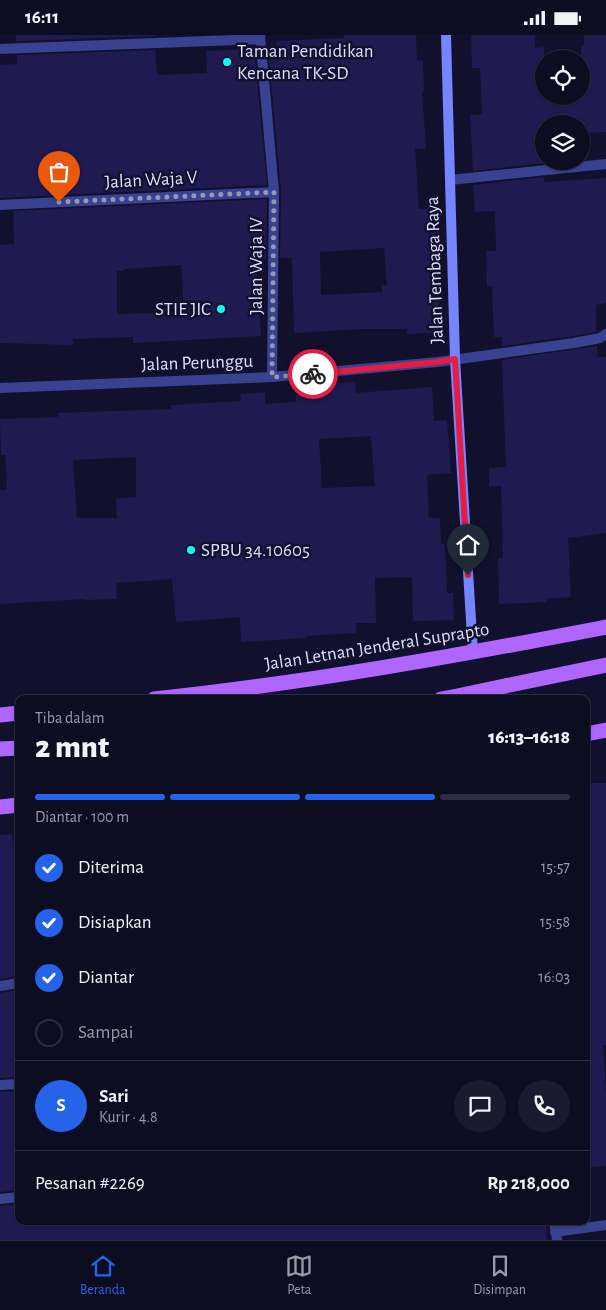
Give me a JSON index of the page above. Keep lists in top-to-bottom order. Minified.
{"streets":{"main road":["Jalan Letnan Jenderal Suprapto"],"street":["Jalan Waja V","Jalan Waja IV","Jalan Tembaga Raya","Jalan Perunggu"]},"crossings":[["Jalan Waja V","Jalan Waja IV"],["Jalan Waja IV","Jalan Perunggu"],["Jalan Tembaga Raya","Jalan Perunggu"],["Jalan Tembaga Raya","Jalan Letnan Jenderal Suprapto"]],"places":["Taman Pendidikan Kencana TK-SD","STIE JIC","SPBU 34.10605"],"page":{"status":"16:11","heading":["2 mnt","Tiba dalam","16:13–16:18"],"panel":["Sari","Kurir · 4.8","Pesanan #2269","Rp 218,000"],"bar":"Diantar · 100 m","list":[["Diterima","15:57"],["Disiapkan","15:58"],["Diantar","16:03"],"Sampai"],"round":"S","tabs":["Beranda","Peta","Disimpan"]}}
